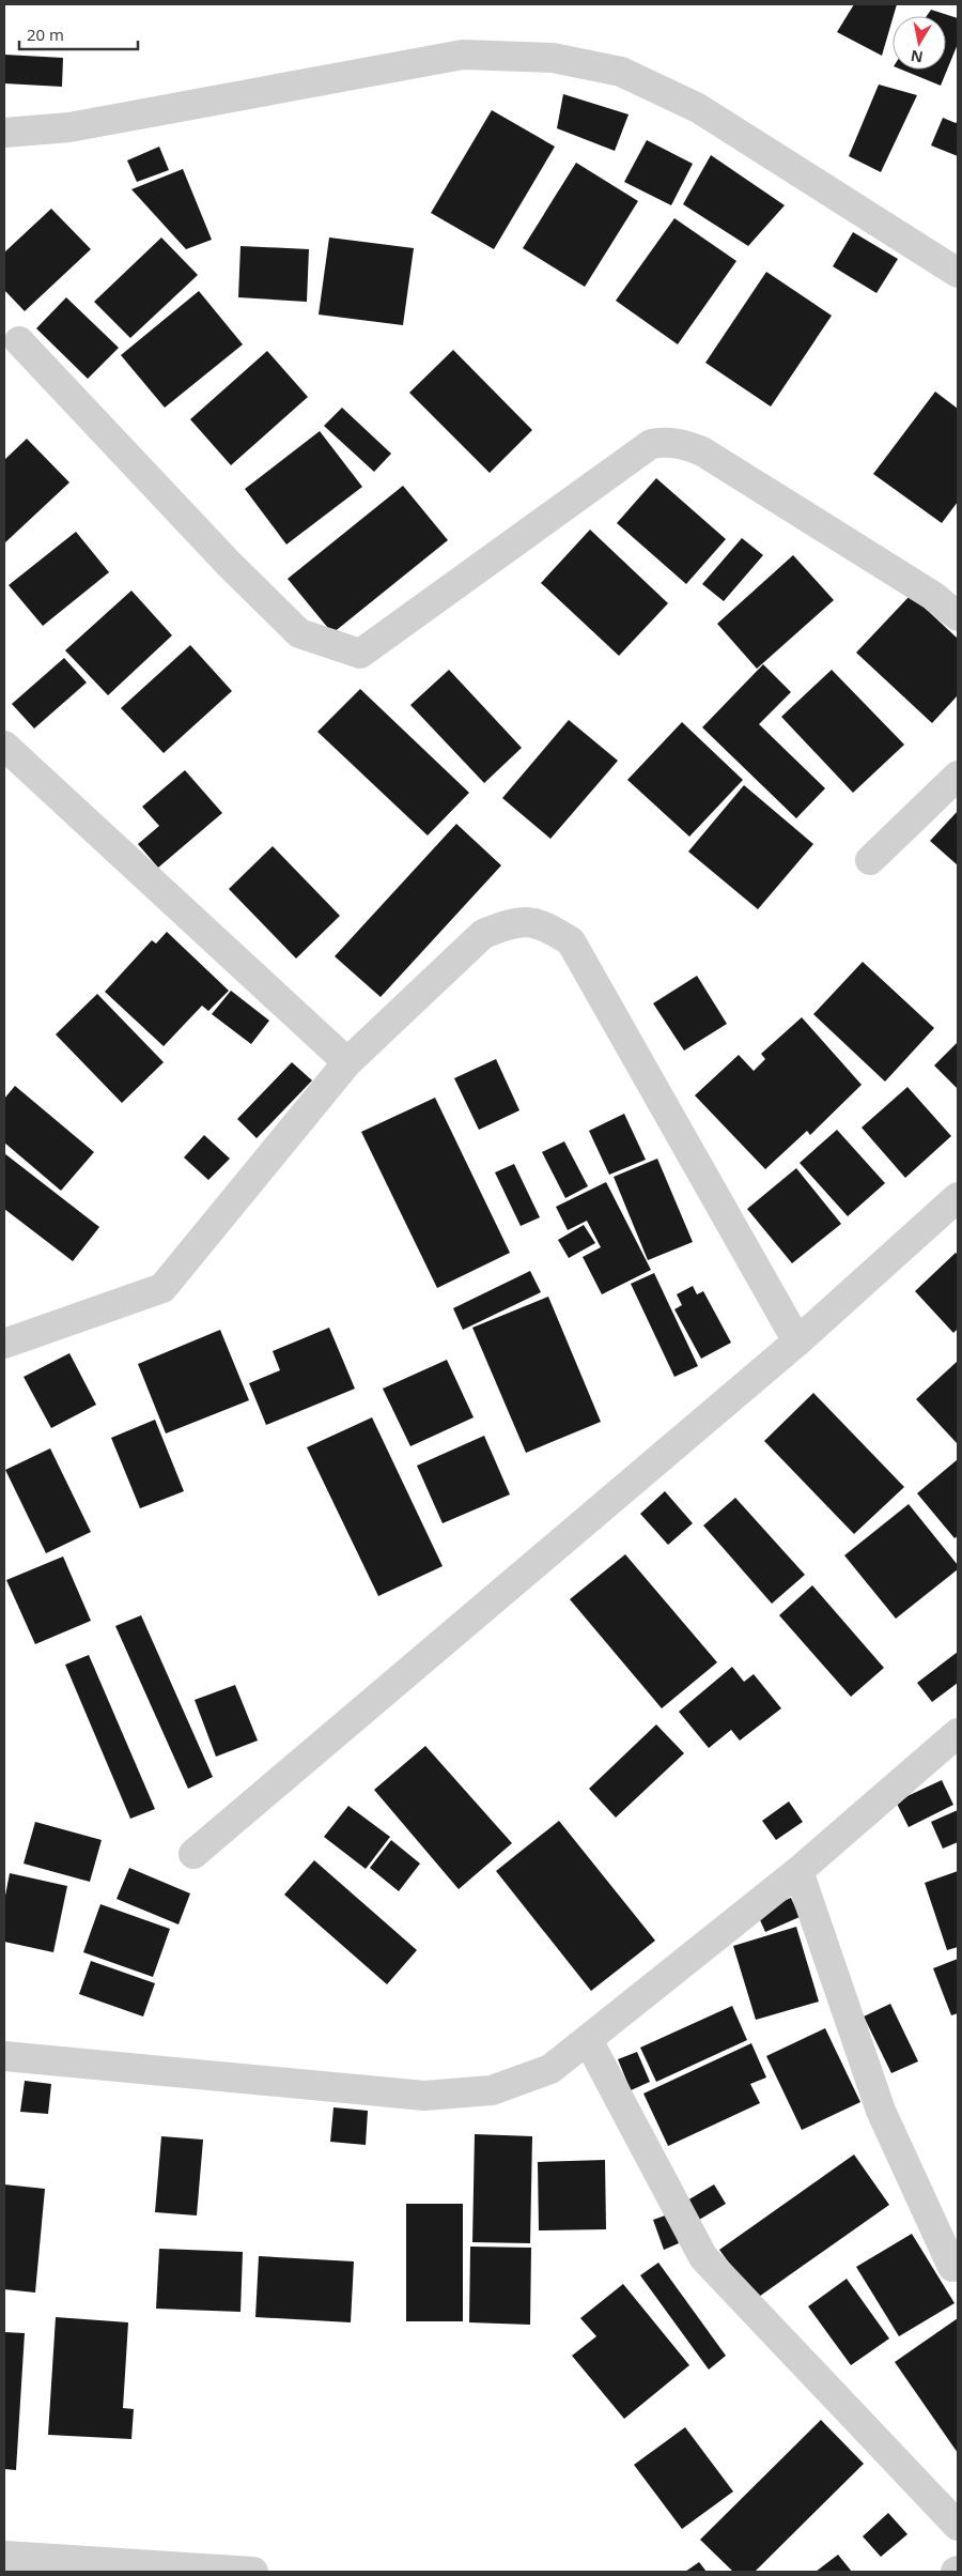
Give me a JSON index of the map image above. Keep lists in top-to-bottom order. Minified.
{"scale_bar":"20 m","north":"bottom"}
